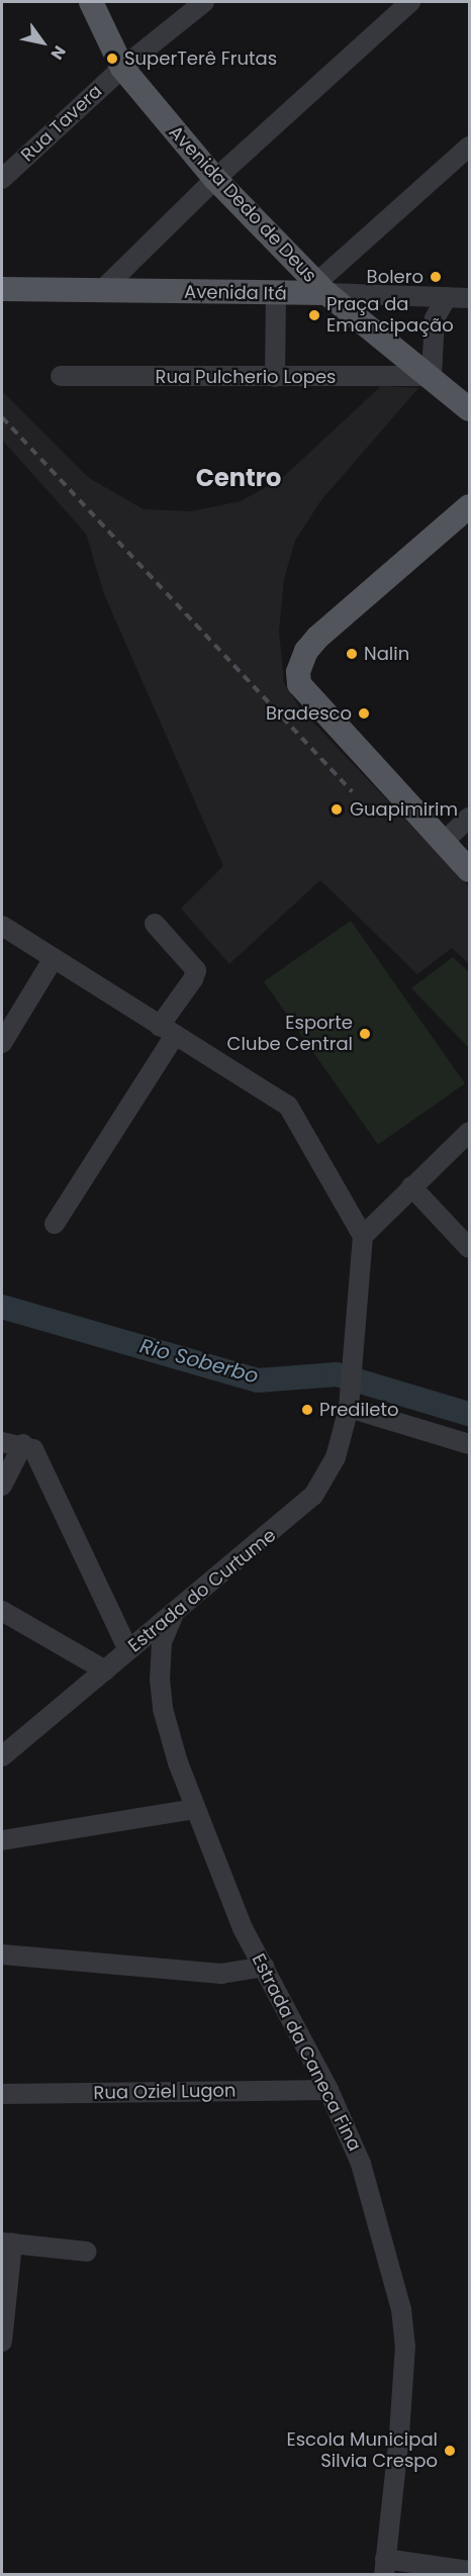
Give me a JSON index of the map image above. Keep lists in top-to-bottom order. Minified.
{"streets":{"main road":["Avenida Dedo de Deus","Avenida Itá"],"street":["Rua Tavera","Rua Pulcherio Lopes","Estrada do Curtume","Estrada da Caneca Fina","Rua Oziel Lugon"]},"crossings":[["Rua Tavera","Avenida Dedo de Deus"],["Avenida Dedo de Deus","Avenida Itá"],["Avenida Dedo de Deus","Rua Pulcherio Lopes"],["Estrada do Curtume","Estrada da Caneca Fina"],["Estrada da Caneca Fina","Rua Oziel Lugon"]],"districts":["Centro"],"water":["Rio Soberbo"],"places":["SuperTerê Frutas","Bolero","Praça da Emancipação","Nalin","Bradesco","Guapimirim","Esporte Clube Central","Predileto","Escola Municipal Silvia Crespo"],"north":"bottom right"}
